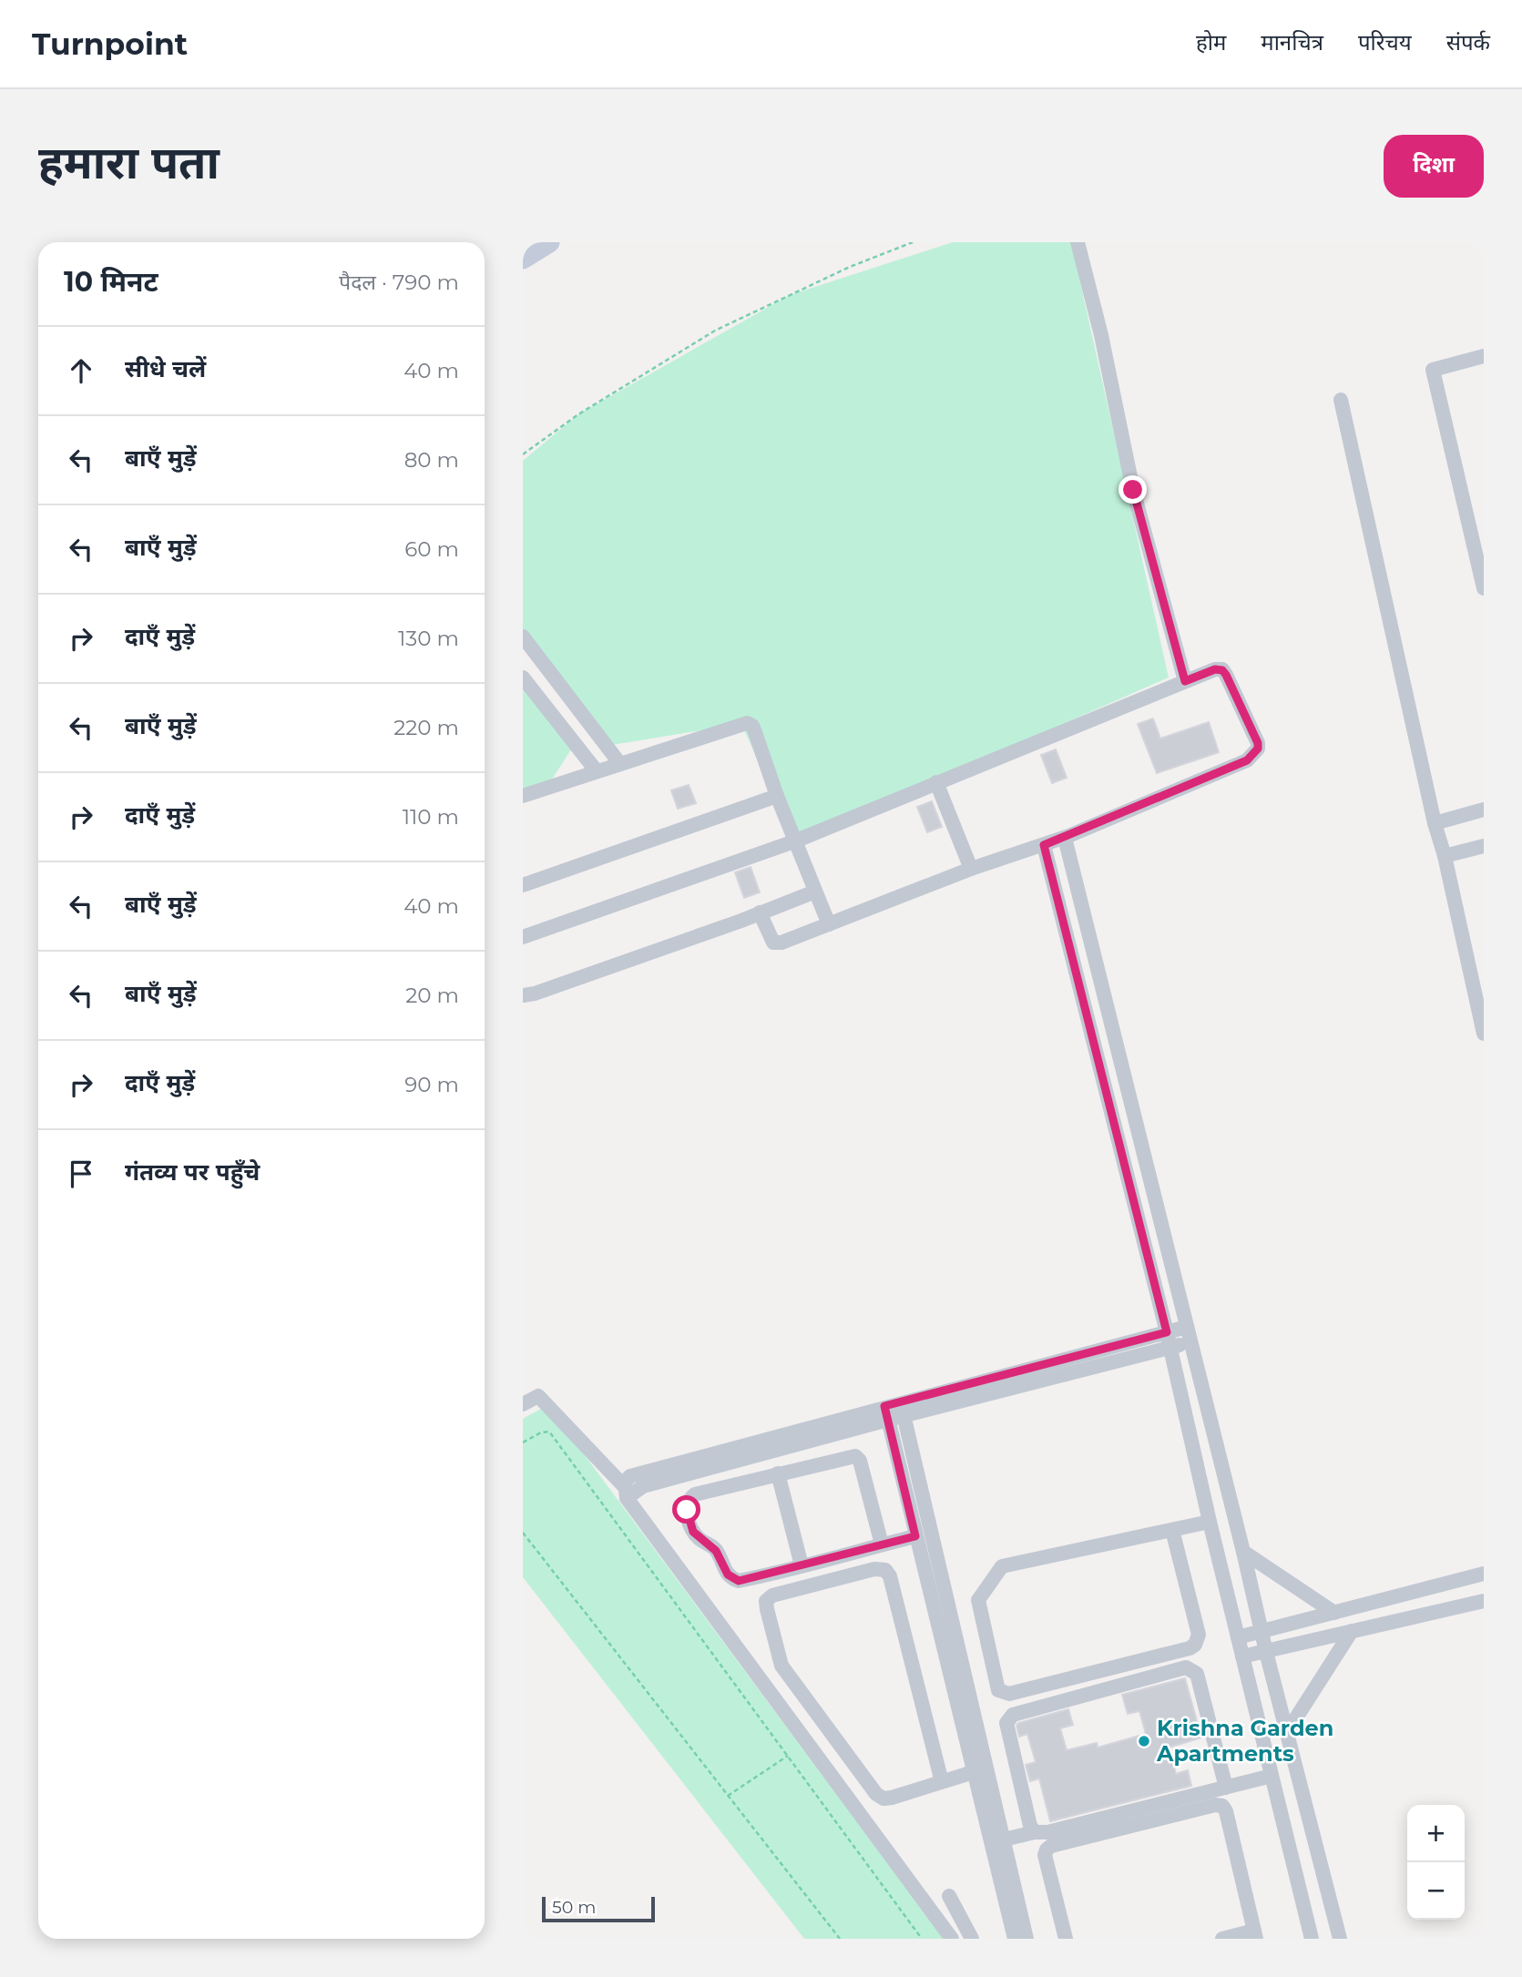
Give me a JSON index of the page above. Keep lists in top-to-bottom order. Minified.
{"places":["Krishna Garden Apartments"],"scale_bar":"50 m","page":{"header":"Turnpoint","nav":["होम","मानचित्र","परिचय","संपर्क"],"buttons":"दिशा","title":"हमारा पता","heading":["10 मिनट","पैदल · 790 m"],"list":[["सीधे चलें","40 m"],["बाएँ मुड़ें","80 m"],["बाएँ मुड़ें","60 m"],["दाएँ मुड़ें","130 m"],["बाएँ मुड़ें","220 m"],["दाएँ मुड़ें","110 m"],["बाएँ मुड़ें","40 m"],["बाएँ मुड़ें","20 m"],["दाएँ मुड़ें","90 m"],"गंतव्य पर पहुँचे"],"map_buttons":["+","−"],"scale":"50 m"}}
